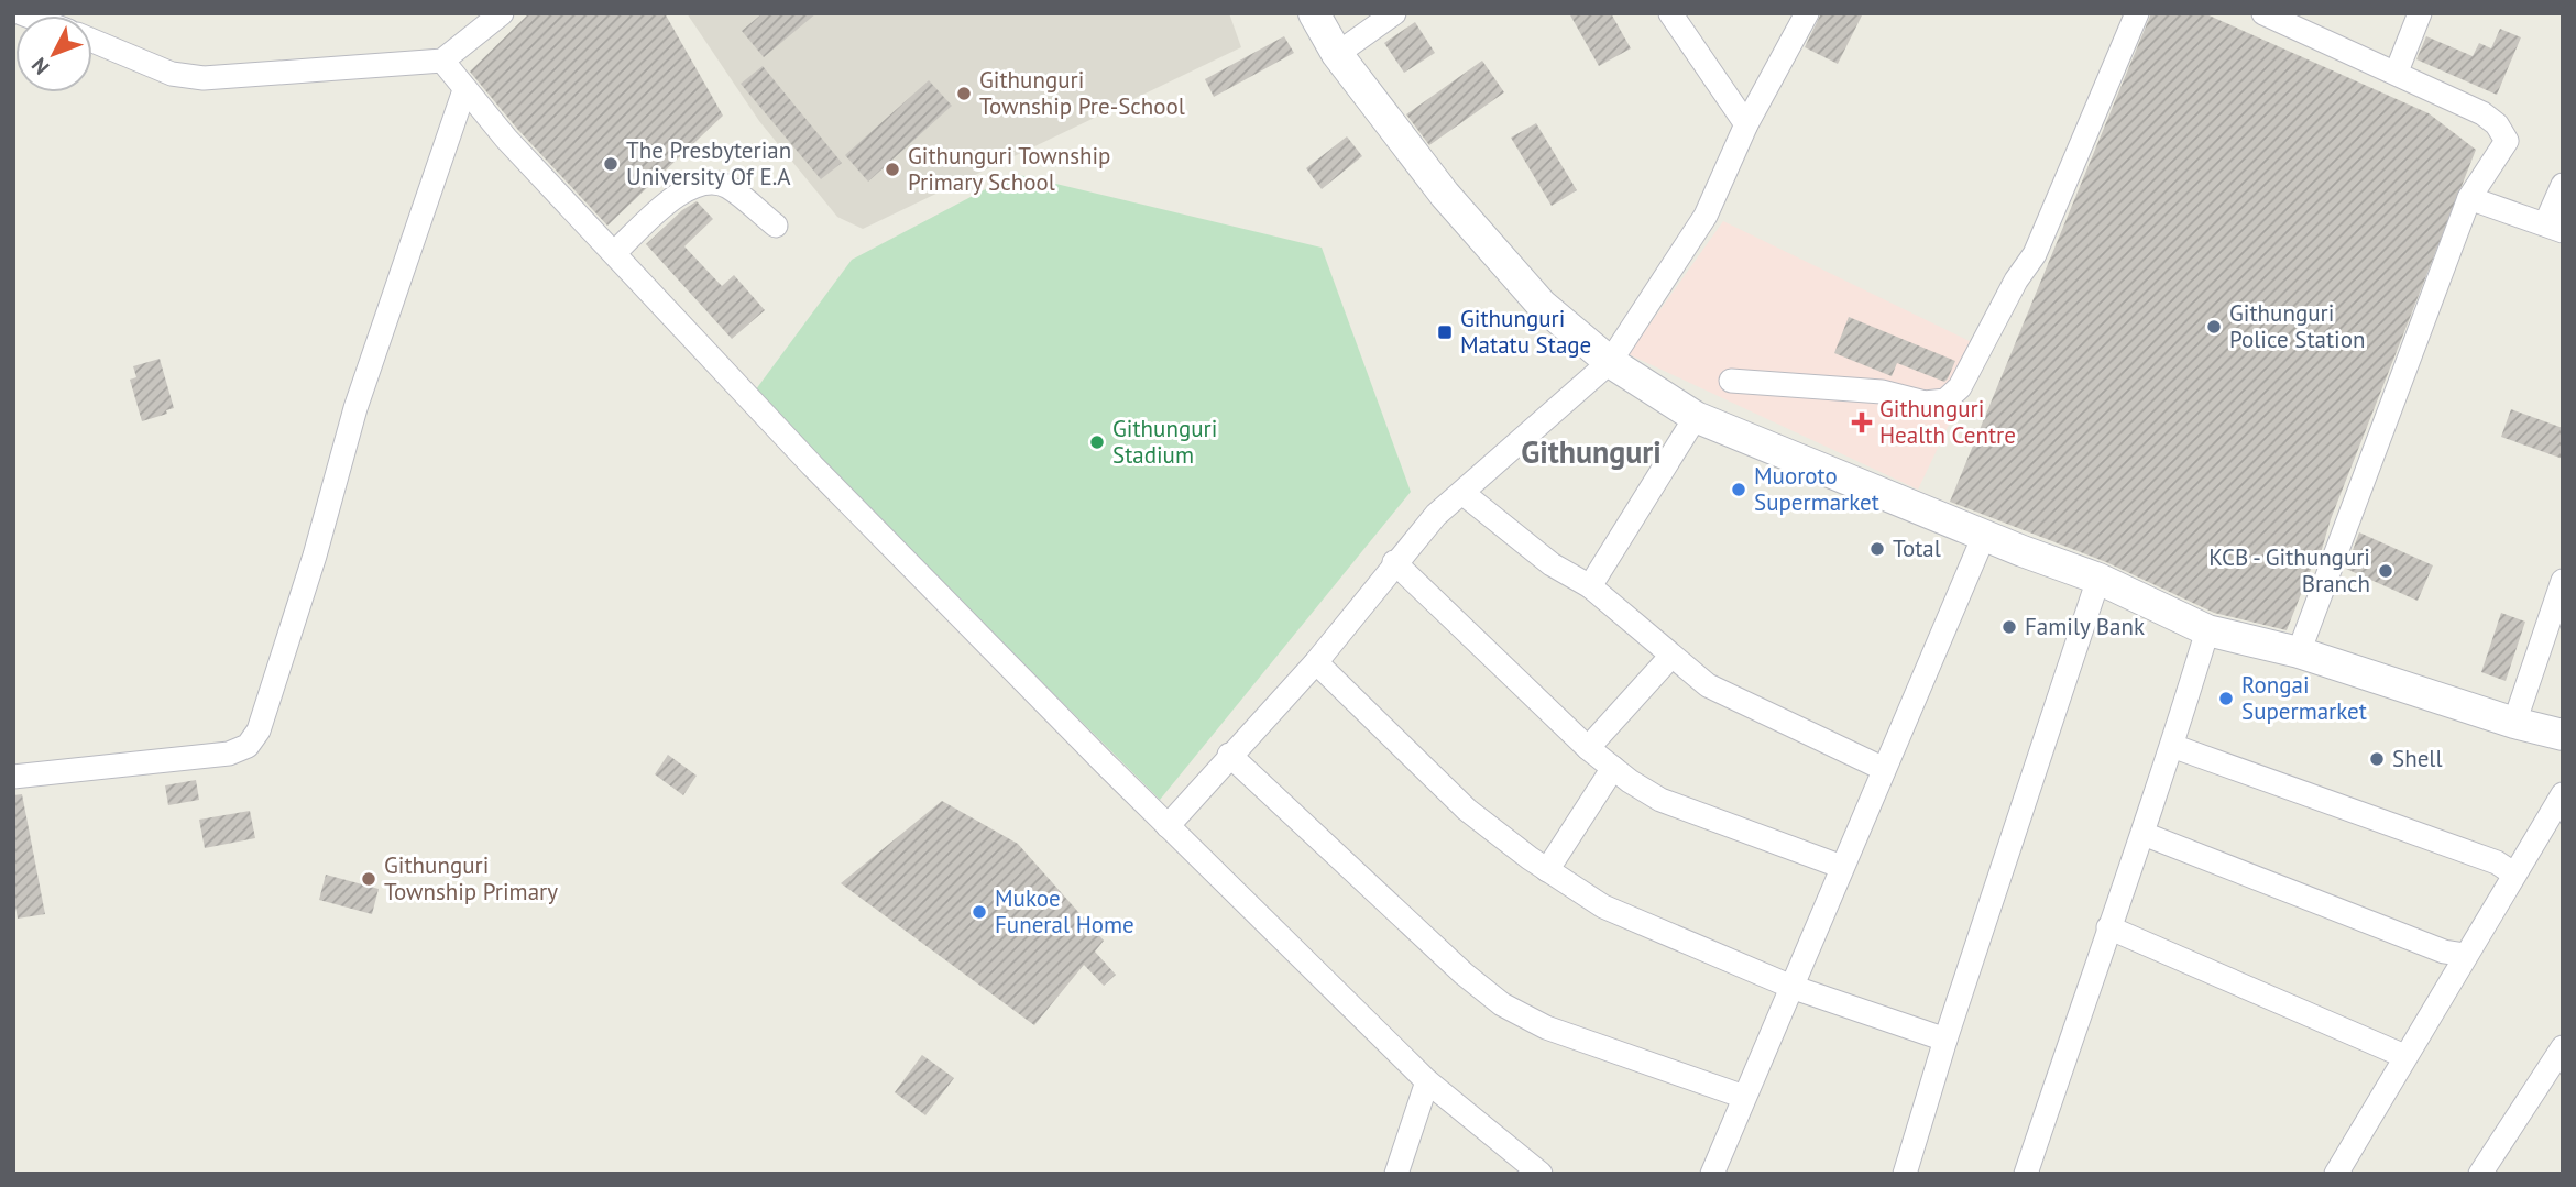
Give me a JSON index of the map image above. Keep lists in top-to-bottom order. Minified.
{"districts":["Githunguri"],"places":{"other":["Githunguri Township Pre-School","The Presbyterian University Of E.A","Githunguri Township Primary School","Githunguri Police Station","Githunguri Stadium","Muoroto Supermarket","Total","KCB - Githunguri Branch","Family Bank","Rongai Supermarket","Shell","Githunguri Township Primary","Mukoe Funeral Home"],"transit":["Githunguri Matatu Stage"],"health":["Githunguri Health Centre"]},"north":"bottom left"}
